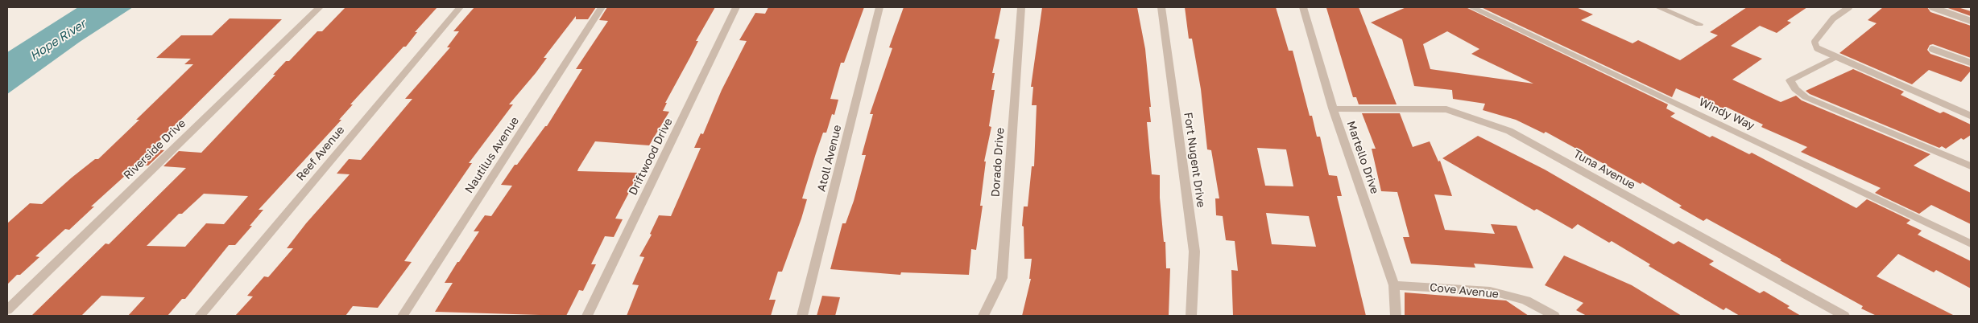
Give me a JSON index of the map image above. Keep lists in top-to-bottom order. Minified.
{"streets":{"street":["Windy Way","Riverside Drive","Reef Avenue","Nautilus Avenue","Driftwood Drive","Martello Drive","Atoll Avenue","Fort Nugent Drive","Dorado Drive","Tuna Avenue","Cove Avenue"]},"crossings":[["Martello Drive","Tuna Avenue"],["Martello Drive","Cove Avenue"]],"water":["Hope River"]}
